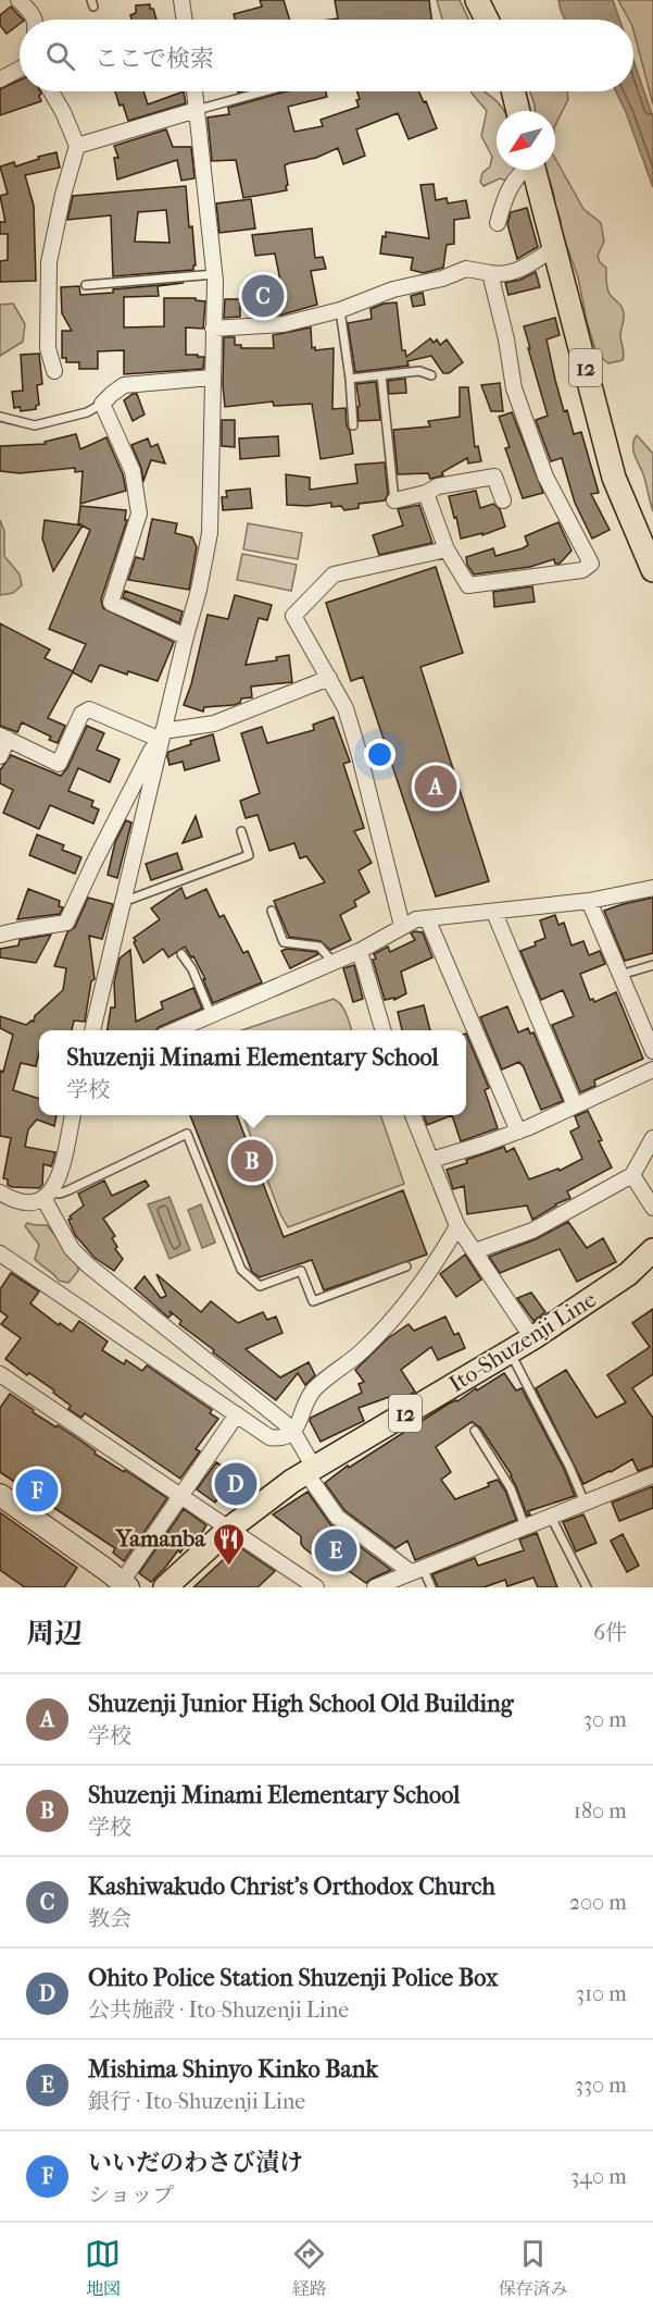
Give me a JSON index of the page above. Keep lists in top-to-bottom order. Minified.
{"streets":{"main road":["12","Ito-Shuzenji Line"]},"places":{"restaurant":["Yamanba"]},"north":"bottom left","page":{"search":"ここで検索","pins":["C","A","B","D","F","E"],"popup":["Shuzenji Minami Elementary School","学校"],"heading":["周辺","6件"],"list":[{"mark":"A","name":"Shuzenji Junior High School Old Building","note":"学校","value":"30 m"},{"mark":"B","name":"Shuzenji Minami Elementary School","note":"学校","value":"180 m"},{"mark":"C","name":"Kashiwakudo Christ's Orthodox Church","note":"教会","value":"200 m"},{"mark":"D","name":"Ohito Police Station Shuzenji Police Box","note":"公共施設 · Ito-Shuzenji Line","value":"310 m"},{"mark":"E","name":"Mishima Shinyo Kinko Bank","note":"銀行 · Ito-Shuzenji Line","value":"330 m"},{"mark":"F","name":"いいだのわさび漬け","note":"ショップ","value":"340 m"}],"nav":["地図","経路","保存済み"]}}
